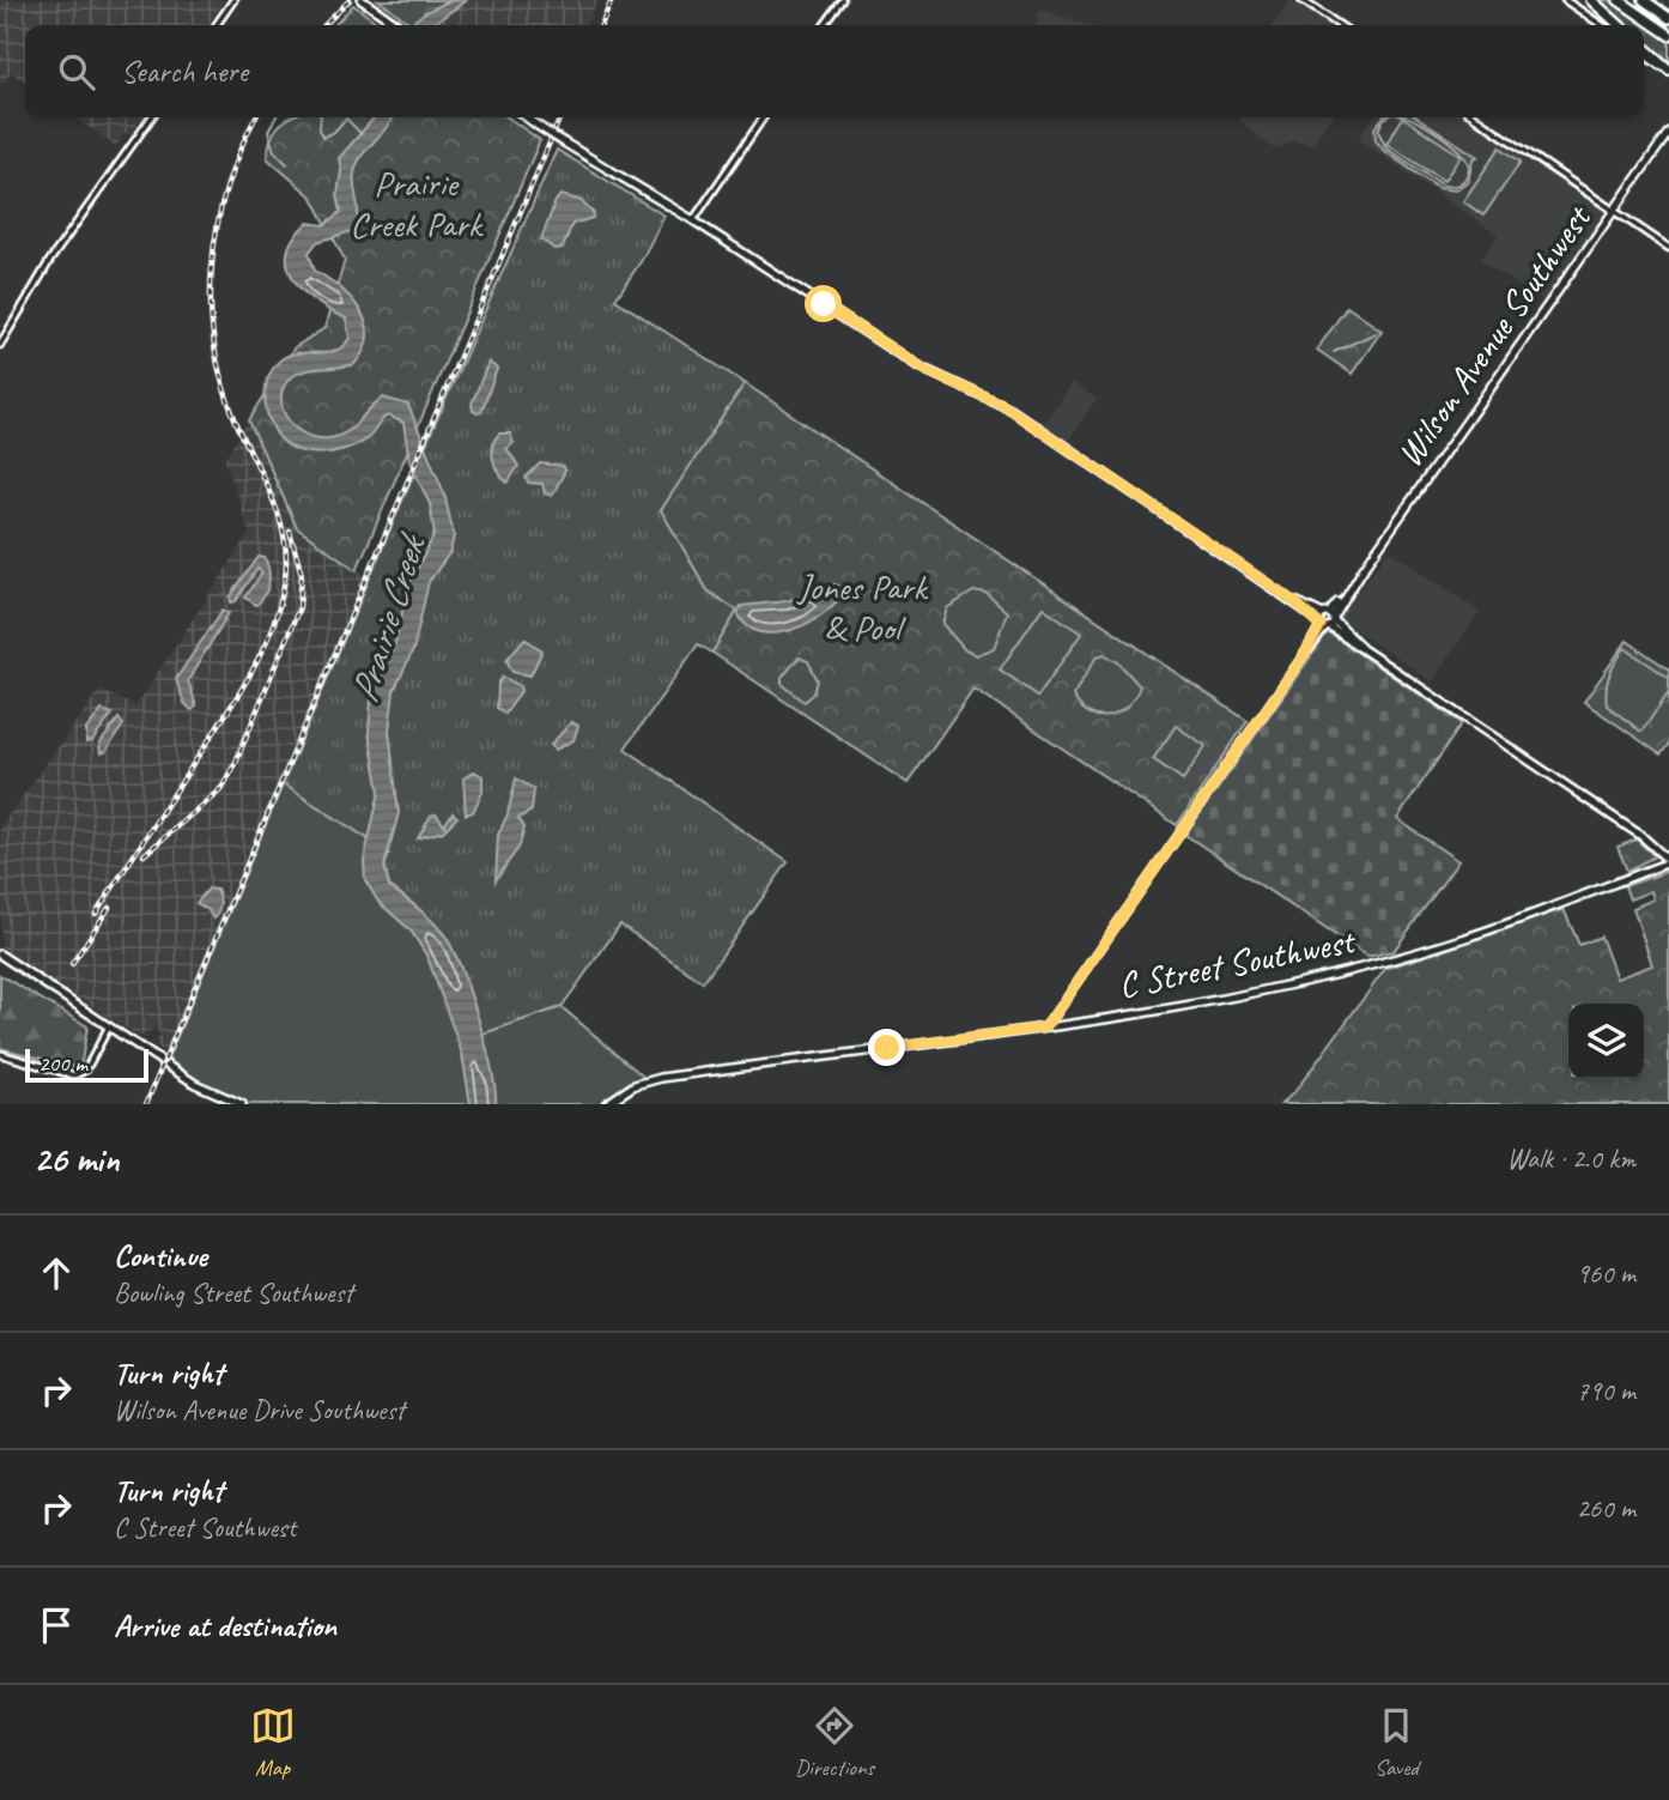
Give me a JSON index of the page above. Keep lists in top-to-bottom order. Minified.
{"streets":{"main road":["Wilson Avenue Southwest","C Street Southwest"]},"water":["Prairie Creek"],"parks":["Prairie Creek Park","Jones Park & Pool"],"scale_bar":"200 m","page":{"search":"Search here","scale":"200 m","heading":["26 min","Walk · 2.0 km"],"list":[["Continue","Bowling Street Southwest","960 m"],["Turn right","Wilson Avenue Drive Southwest","790 m"],["Turn right","C Street Southwest","260 m"],"Arrive at destination"],"nav":["Map","Directions","Saved"]}}
